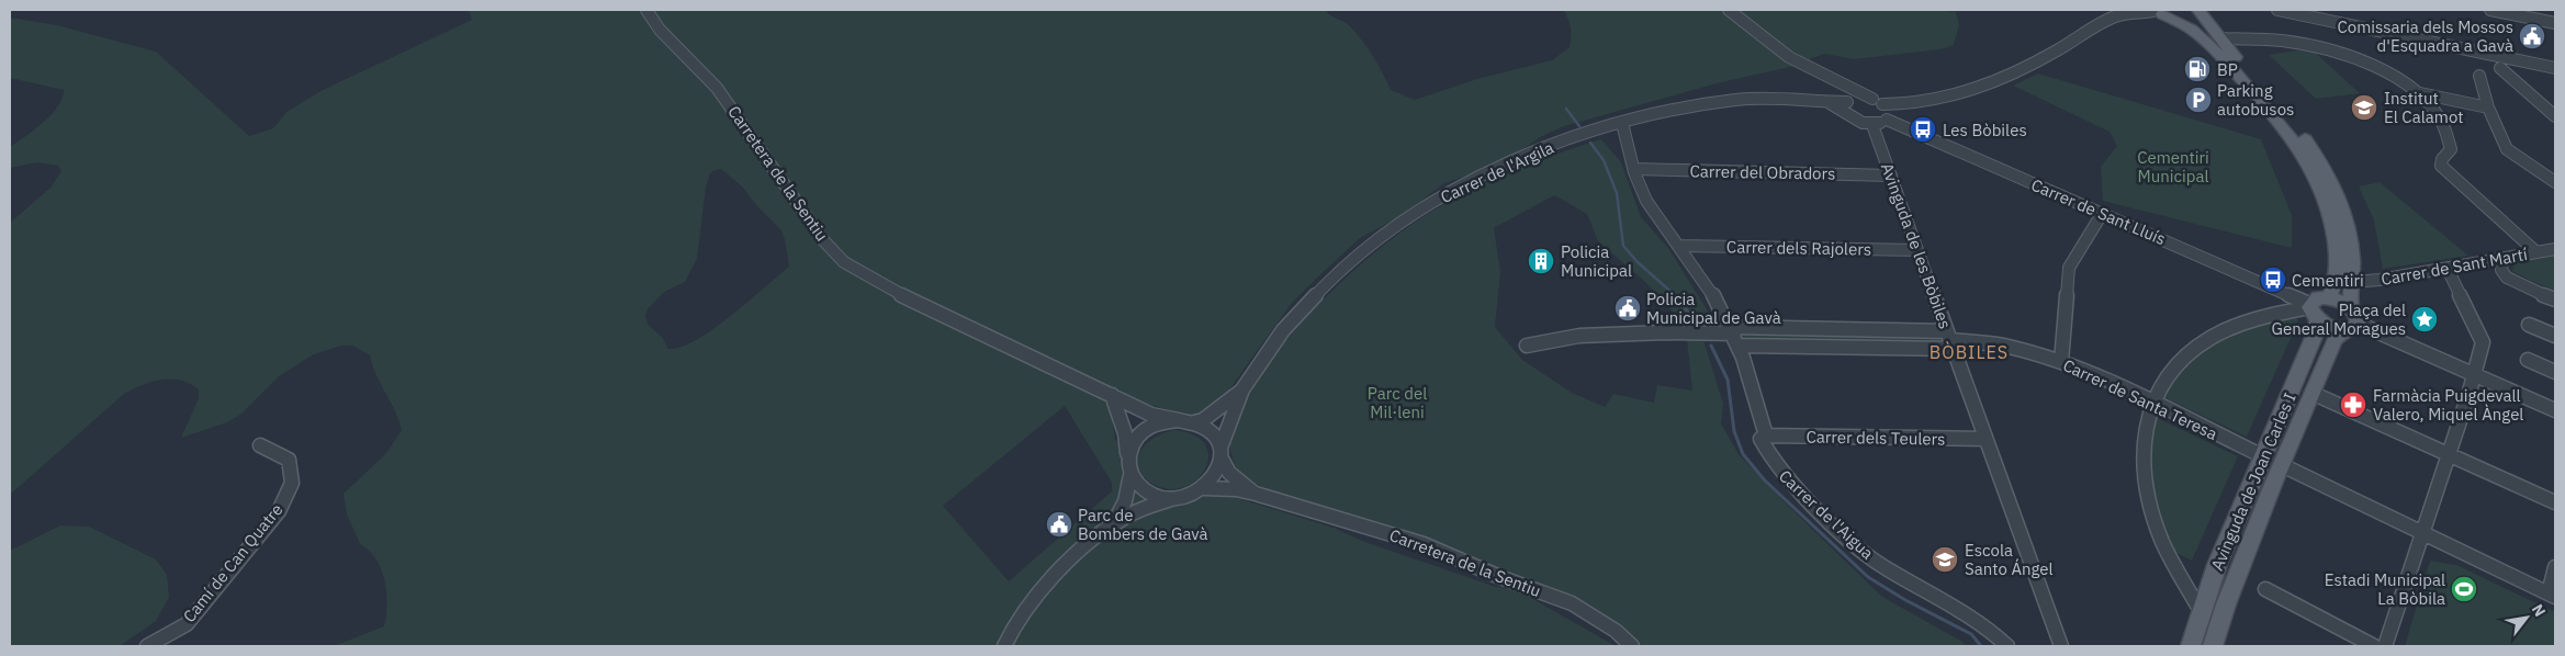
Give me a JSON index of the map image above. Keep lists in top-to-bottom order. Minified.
{"streets":{"main road":["Avinguda de Joan Carles I"],"street":["Carrer de l'Argila","Carrer del Obradors","Carretera de la Sentiu","Carrer de Sant Lluís","Avinguda de les Bòbiles","Carrer dels Rajolers","Carrer de Sant Martí","Carrer de Santa Teresa","Carrer dels Teulers","Carrer de l'Aigua","Camí de Can Quatre"]},"crossings":[["Carrer de l'Argila","Carretera de la Sentiu"],["Carrer de l'Argila","Carrer de Sant Lluís"],["Carrer de l'Argila","Avinguda de les Bòbiles"],["Carrer de l'Argila","Carrer de l'Aigua"],["Carrer del Obradors","Avinguda de les Bòbiles"],["Carrer del Obradors","Carrer de l'Aigua"],["Carrer de Sant Lluís","Avinguda de les Bòbiles"],["Carrer de Sant Lluís","Avinguda de Joan Carles I"],["Avinguda de les Bòbiles","Carrer dels Rajolers"],["Avinguda de les Bòbiles","Carrer de Santa Teresa"],["Avinguda de les Bòbiles","Carrer dels Teulers"],["Carrer dels Rajolers","Carrer de l'Aigua"],["Carrer de Santa Teresa","Avinguda de Joan Carles I"],["Carrer dels Teulers","Carrer de l'Aigua"]],"districts":["BÒBILES"],"parks":["Cementiri Municipal","Parc del Mil·leni"],"places":{"public building":["Comissaria dels Mossos d'Esquadra a Gavà","Policia Municipal de Gavà","Parc de Bombers de Gavà"],"fuel station":["BP"],"parking":["Parking autobusos"],"school or university":["Institut El Calamot","Escola Santo Ángel"],"bus stop":["Les Bòbiles","Cementiri"],"building":["Policia Municipal"],"place":["Plaça del General Moragues"],"pharmacy":["Farmàcia Puigdevall Valero, Miquel Àngel"],"sports":["Estadi Municipal La Bòbila"]},"north":"top right"}
